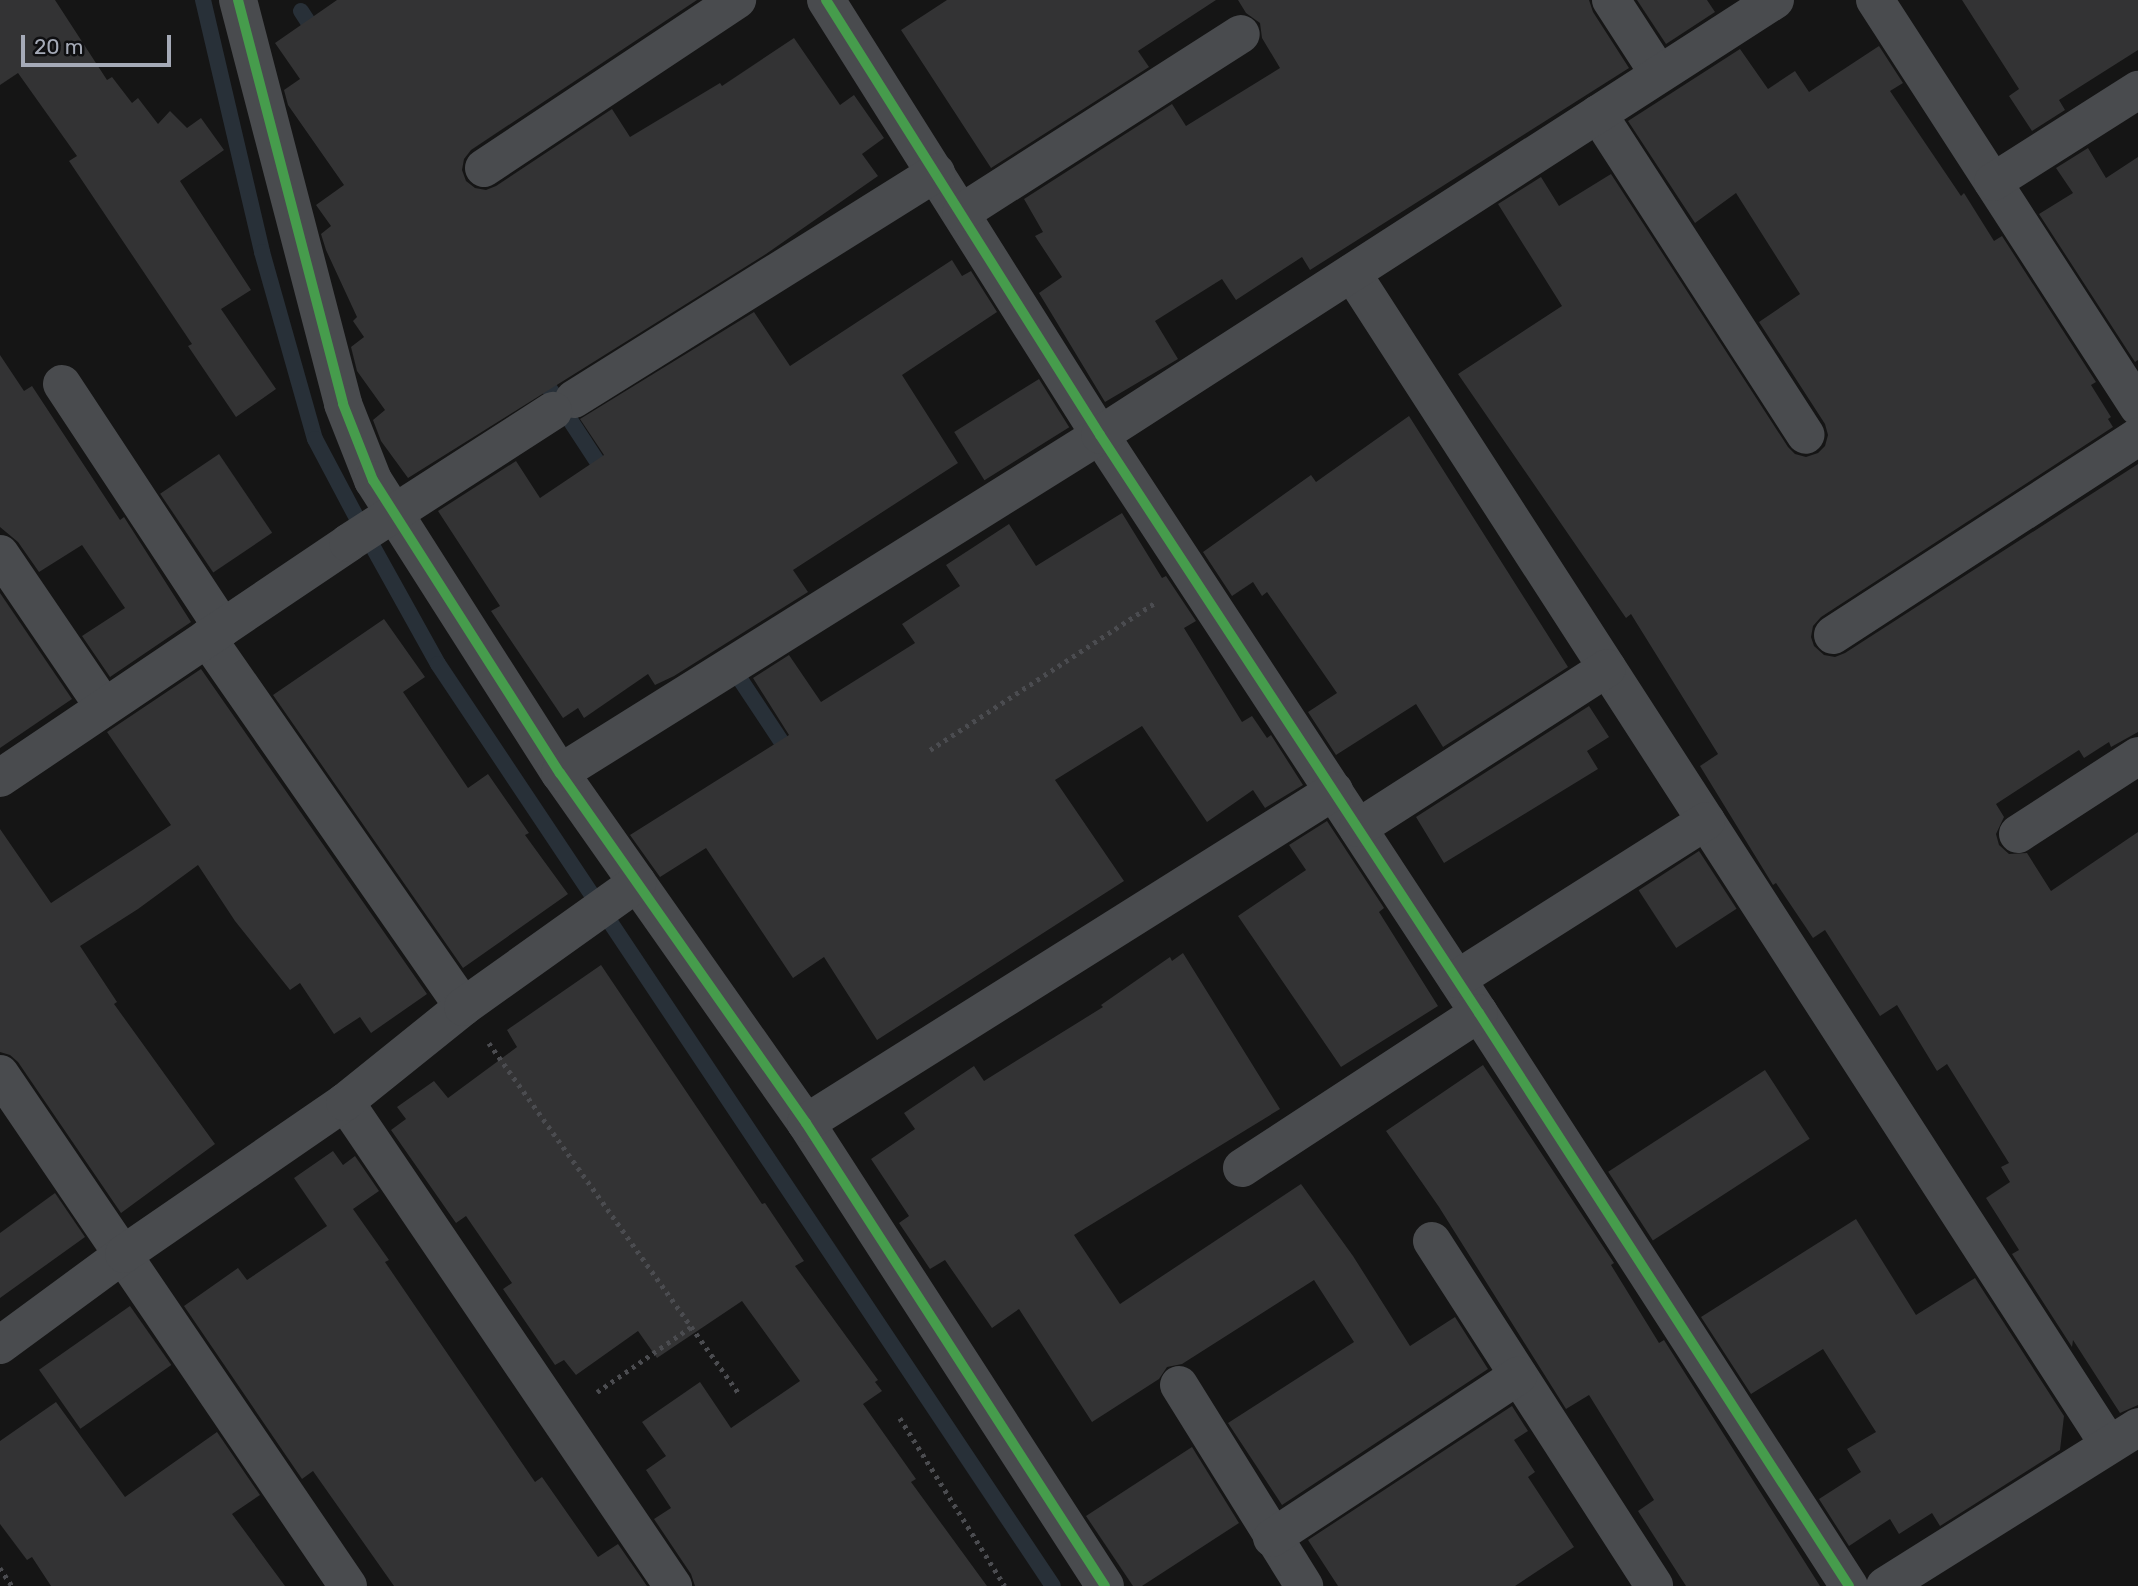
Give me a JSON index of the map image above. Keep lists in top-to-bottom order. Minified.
{"scale_bar":"20 m"}
